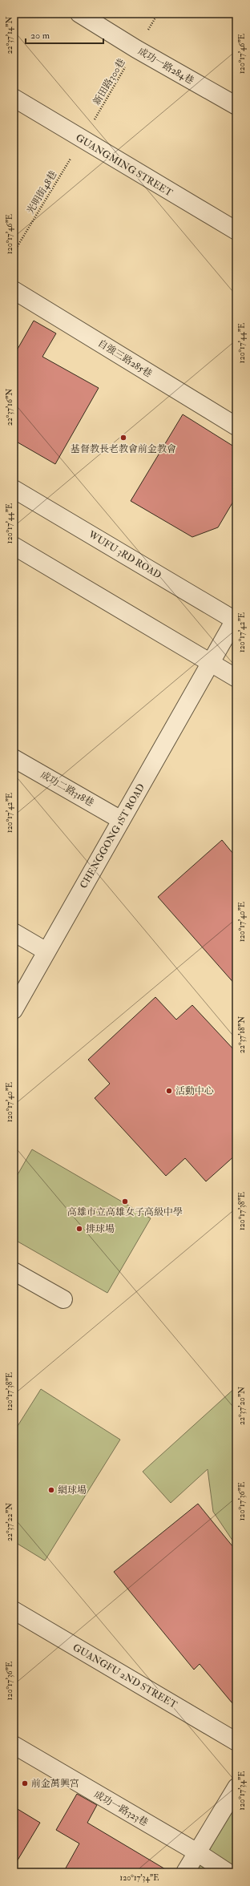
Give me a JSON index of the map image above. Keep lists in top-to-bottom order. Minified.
{"streets":{"street":["成功一路284巷","GUANGMING STREET","自強三路285巷","WUFU 3RD ROAD","成功二路318巷","CHENGGONG 1ST ROAD","GUANGFU 2ND STREET","成功一路323巷"],"path":["新田路300巷","光明街48巷"]},"crossings":[["成功一路284巷","新田路300巷"],["新田路300巷","GUANGMING STREET"],["新田路300巷","光明街48巷"],["GUANGMING STREET","光明街48巷"],["WUFU 3RD ROAD","CHENGGONG 1ST ROAD"],["成功二路318巷","CHENGGONG 1ST ROAD"]],"places":["基督教長老教會前金教會","活動中心","高雄市立高雄女子高級中學","排球場","網球場","前金萬興宮"],"scale_bar":"20 m","coordinates":["22°37'14\"N","120°17'46\"E","120°17'44\"E","22°37'16\"N","120°17'42\"E","120°17'40\"E","22°37'18\"N","120°17'38\"E","22°37'20\"N","120°17'36\"E","22°37'22\"N","120°17'34\"E"]}
